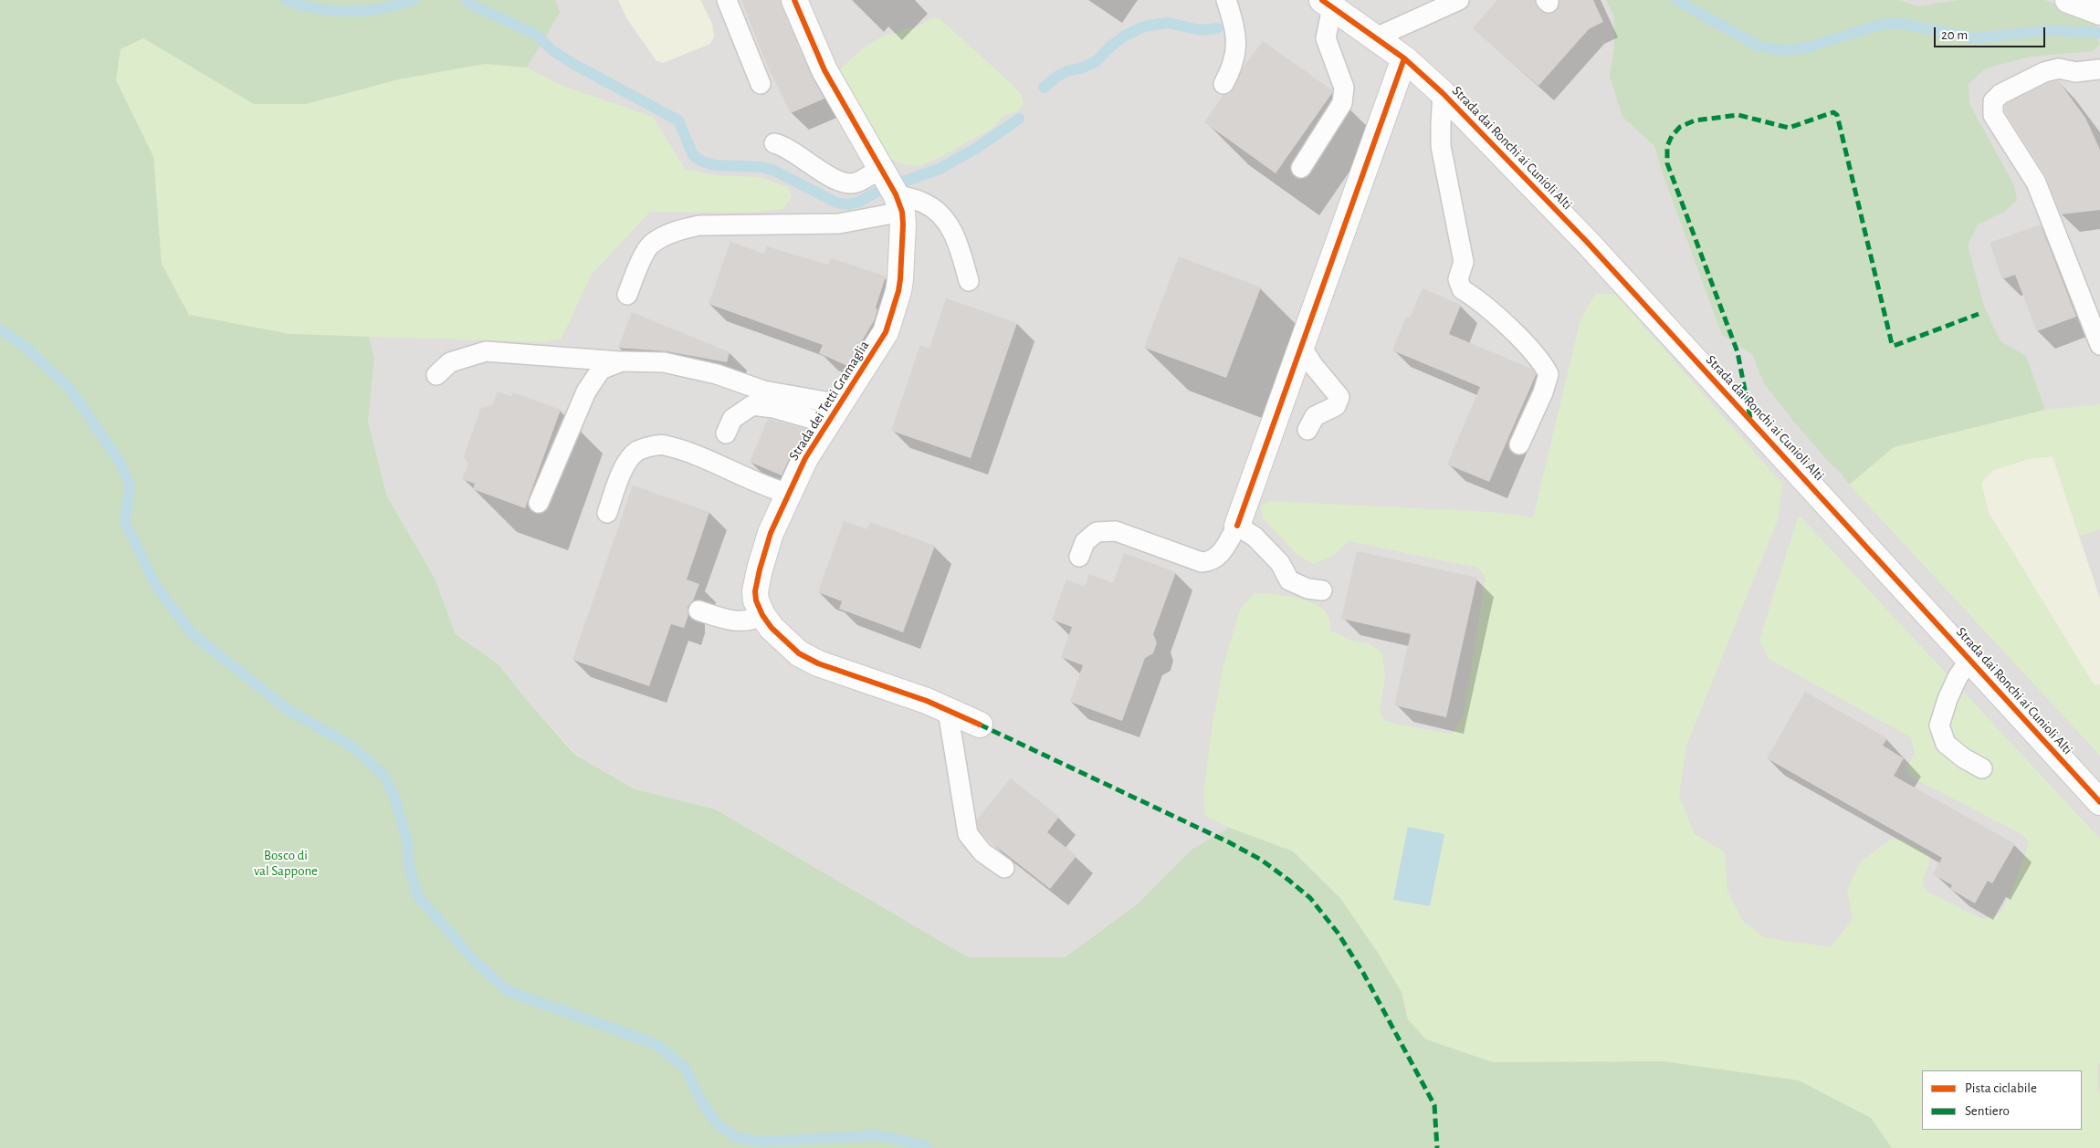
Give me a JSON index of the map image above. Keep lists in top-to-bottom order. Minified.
{"streets":{"street":["Strada dai Ronchi ai Cunioli Alti","Strada dei Tetti Gramaglia"]},"parks":["Bosco di val Sappone"],"legend":["Pista ciclabile","Sentiero"],"scale_bar":"20 m"}
